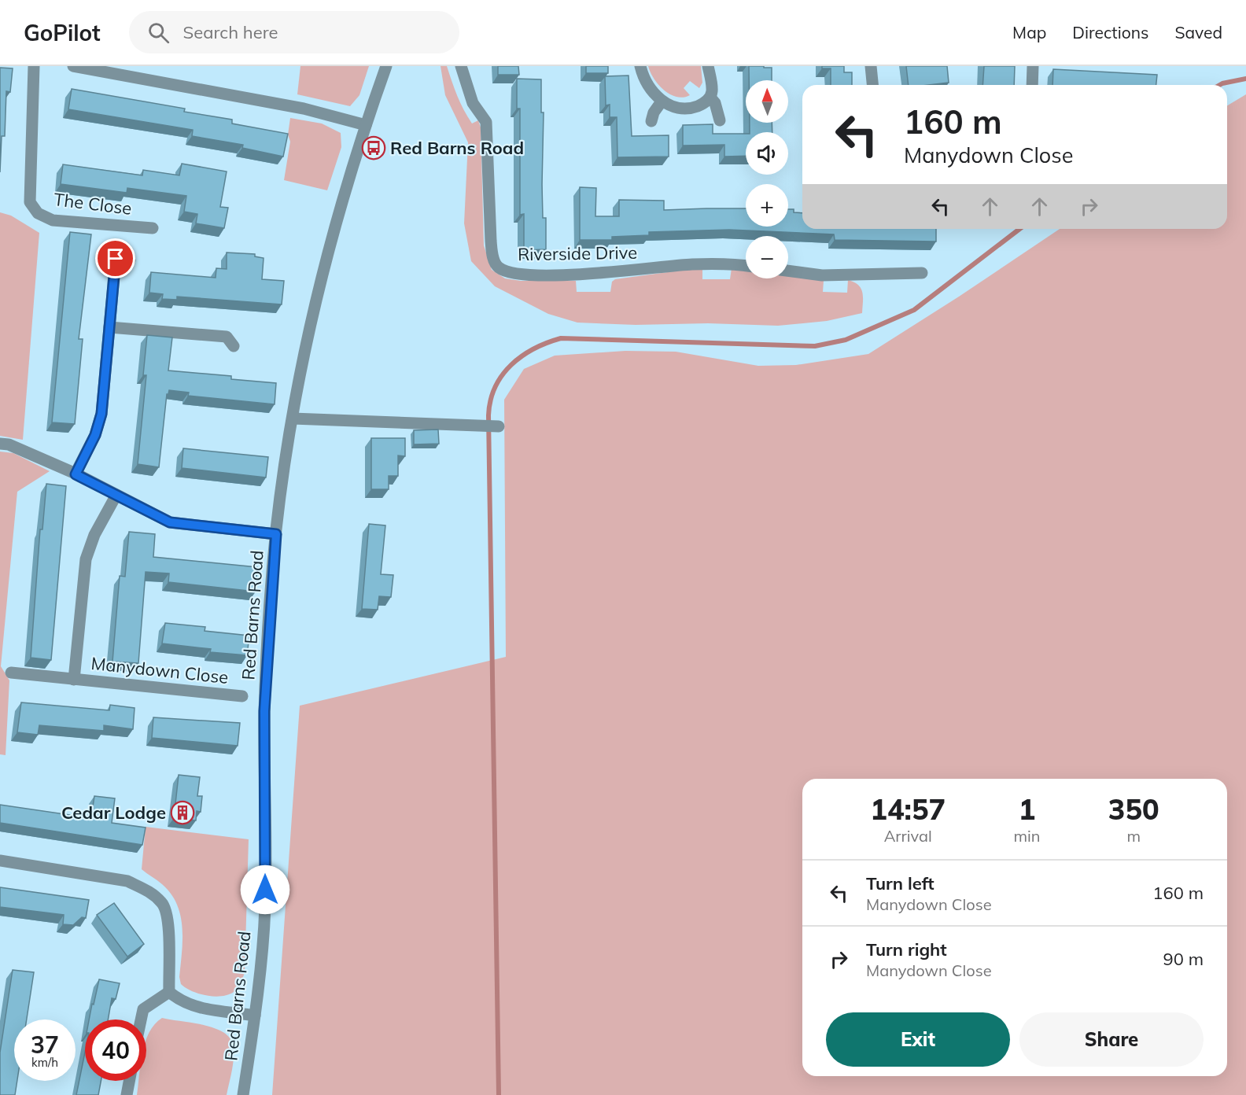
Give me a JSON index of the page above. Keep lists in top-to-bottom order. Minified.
{"streets":{"street":["The Close","Riverside Drive","Red Barns Road","Manydown Close"]},"places":{"bus stop":["Red Barns Road"],"building":["Cedar Lodge"]},"north":"top","page":{"header":"GoPilot","search":"Search here","nav":["Map","Directions","Saved"],"map_buttons":["+","−"],"turn":["160 m","Manydown Close"],"eta":["14:57","Arrival","1","min","350","m"],"list":[{"name":"Turn left","note":"Manydown Close","value":"160 m"},{"name":"Turn right","note":"Manydown Close","value":"90 m"}],"buttons":["Exit","Share"],"speed":"37 km/h","limit":"40"}}
